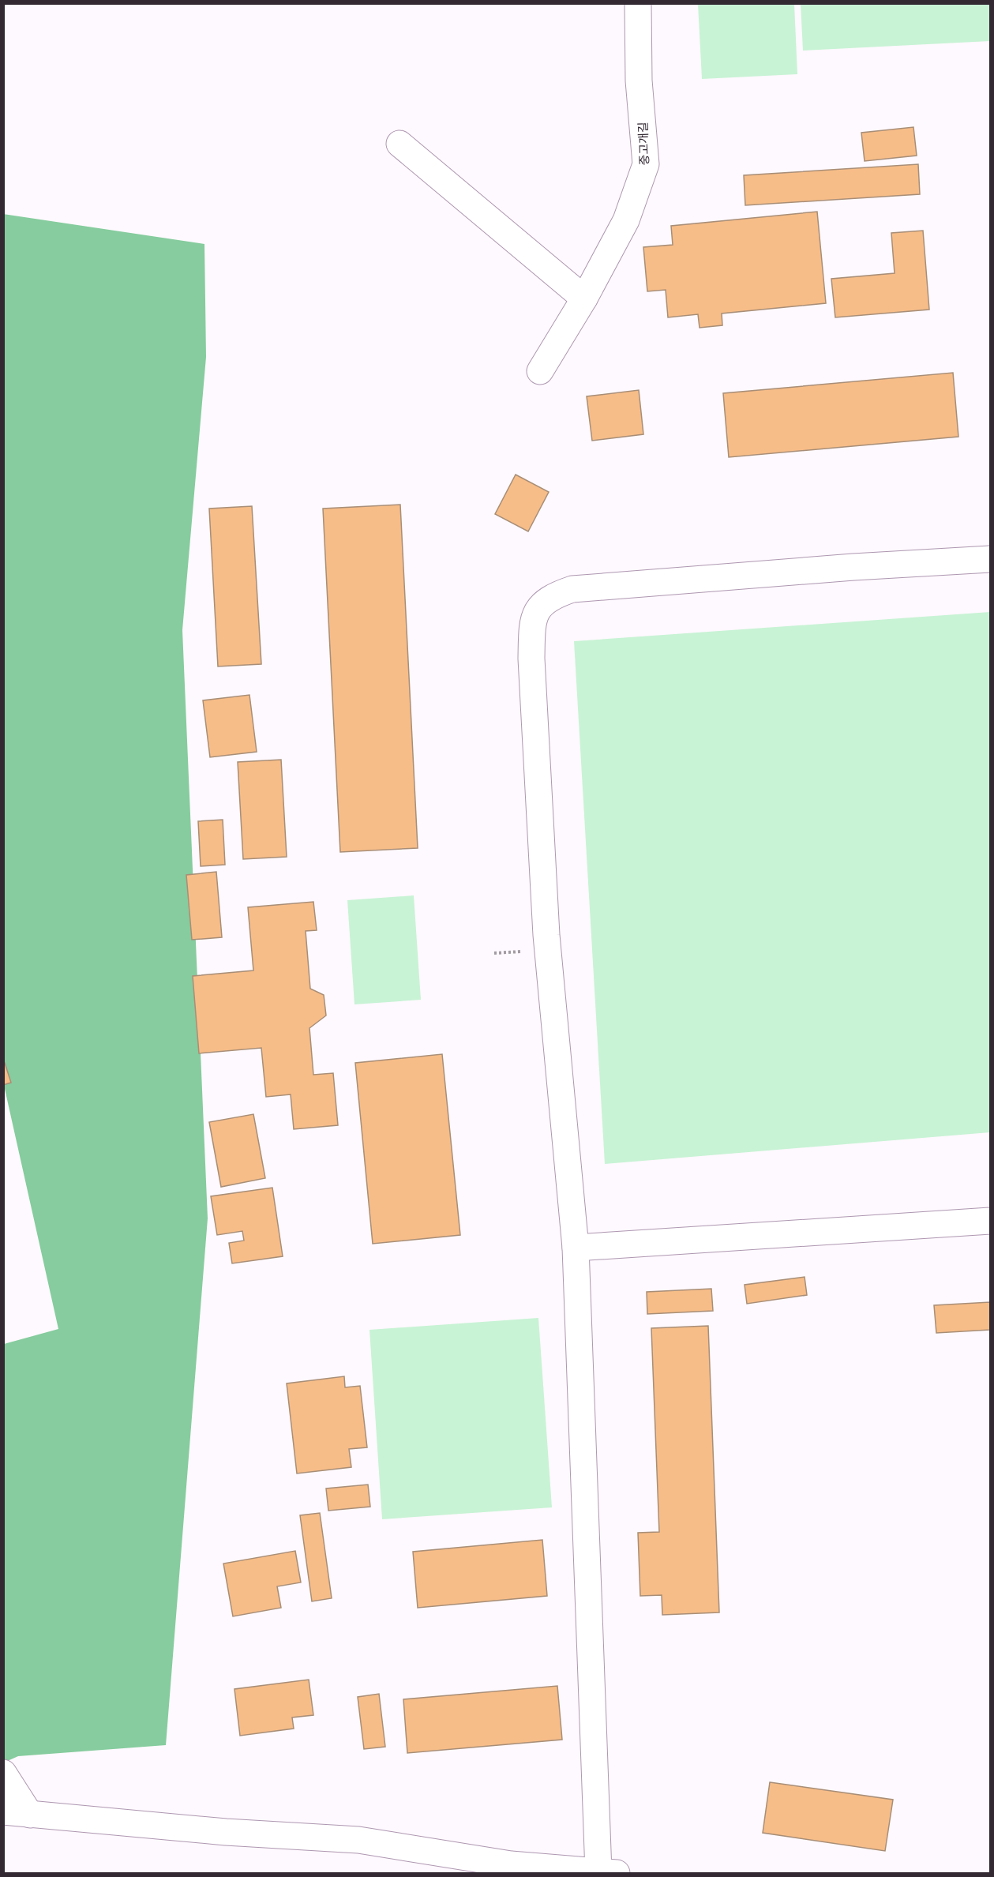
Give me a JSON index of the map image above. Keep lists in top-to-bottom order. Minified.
{"streets":{"street":["중고개길"]}}
